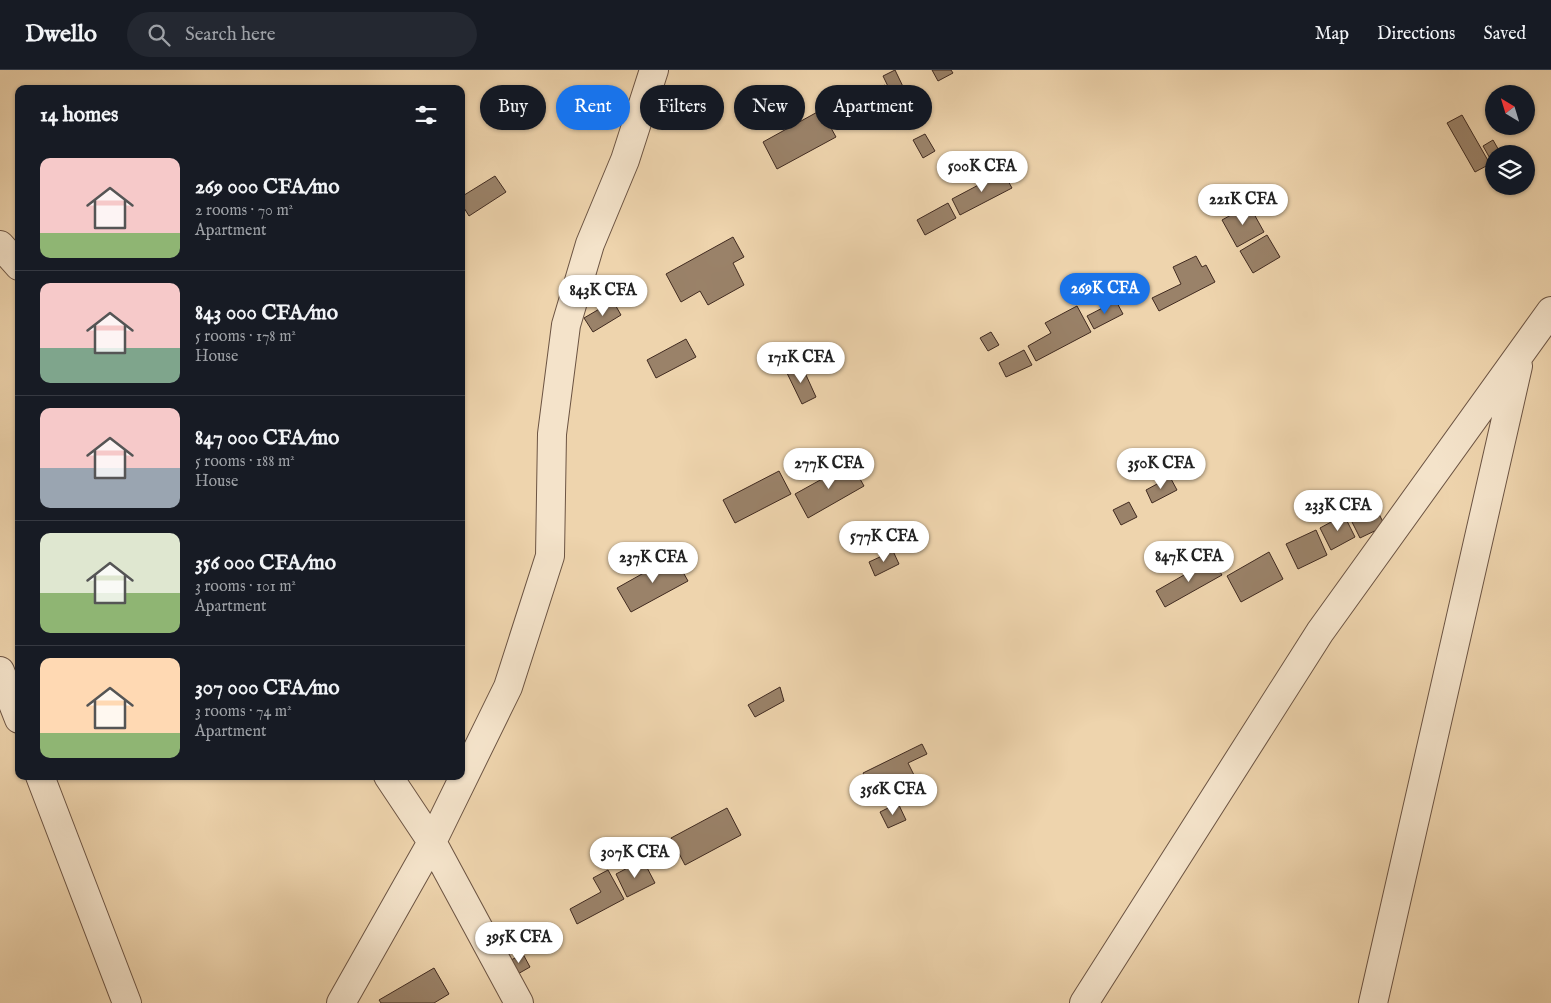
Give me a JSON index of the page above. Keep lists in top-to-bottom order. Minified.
{"north":"top left","page":{"header":"Dwello","search":"Search here","nav":["Map","Directions","Saved"],"chip":["Buy","Rent","Filters","New","Apartment"],"heading":"14 homes","list":[{"name":"269 000 CFA/mo","note":"2 rooms · 70 m² · Apartment"},{"name":"843 000 CFA/mo","note":"5 rooms · 178 m² · House"},{"name":"847 000 CFA/mo","note":"5 rooms · 188 m² · House"},{"name":"356 000 CFA/mo","note":"3 rooms · 101 m² · Apartment"},{"name":"307 000 CFA/mo","note":"3 rooms · 74 m² · Apartment"}],"price":["500K CFA","221K CFA","269K CFA","843K CFA","171K CFA","277K CFA","350K CFA","233K CFA","577K CFA","847K CFA","237K CFA","356K CFA","307K CFA","395K CFA"]}}
